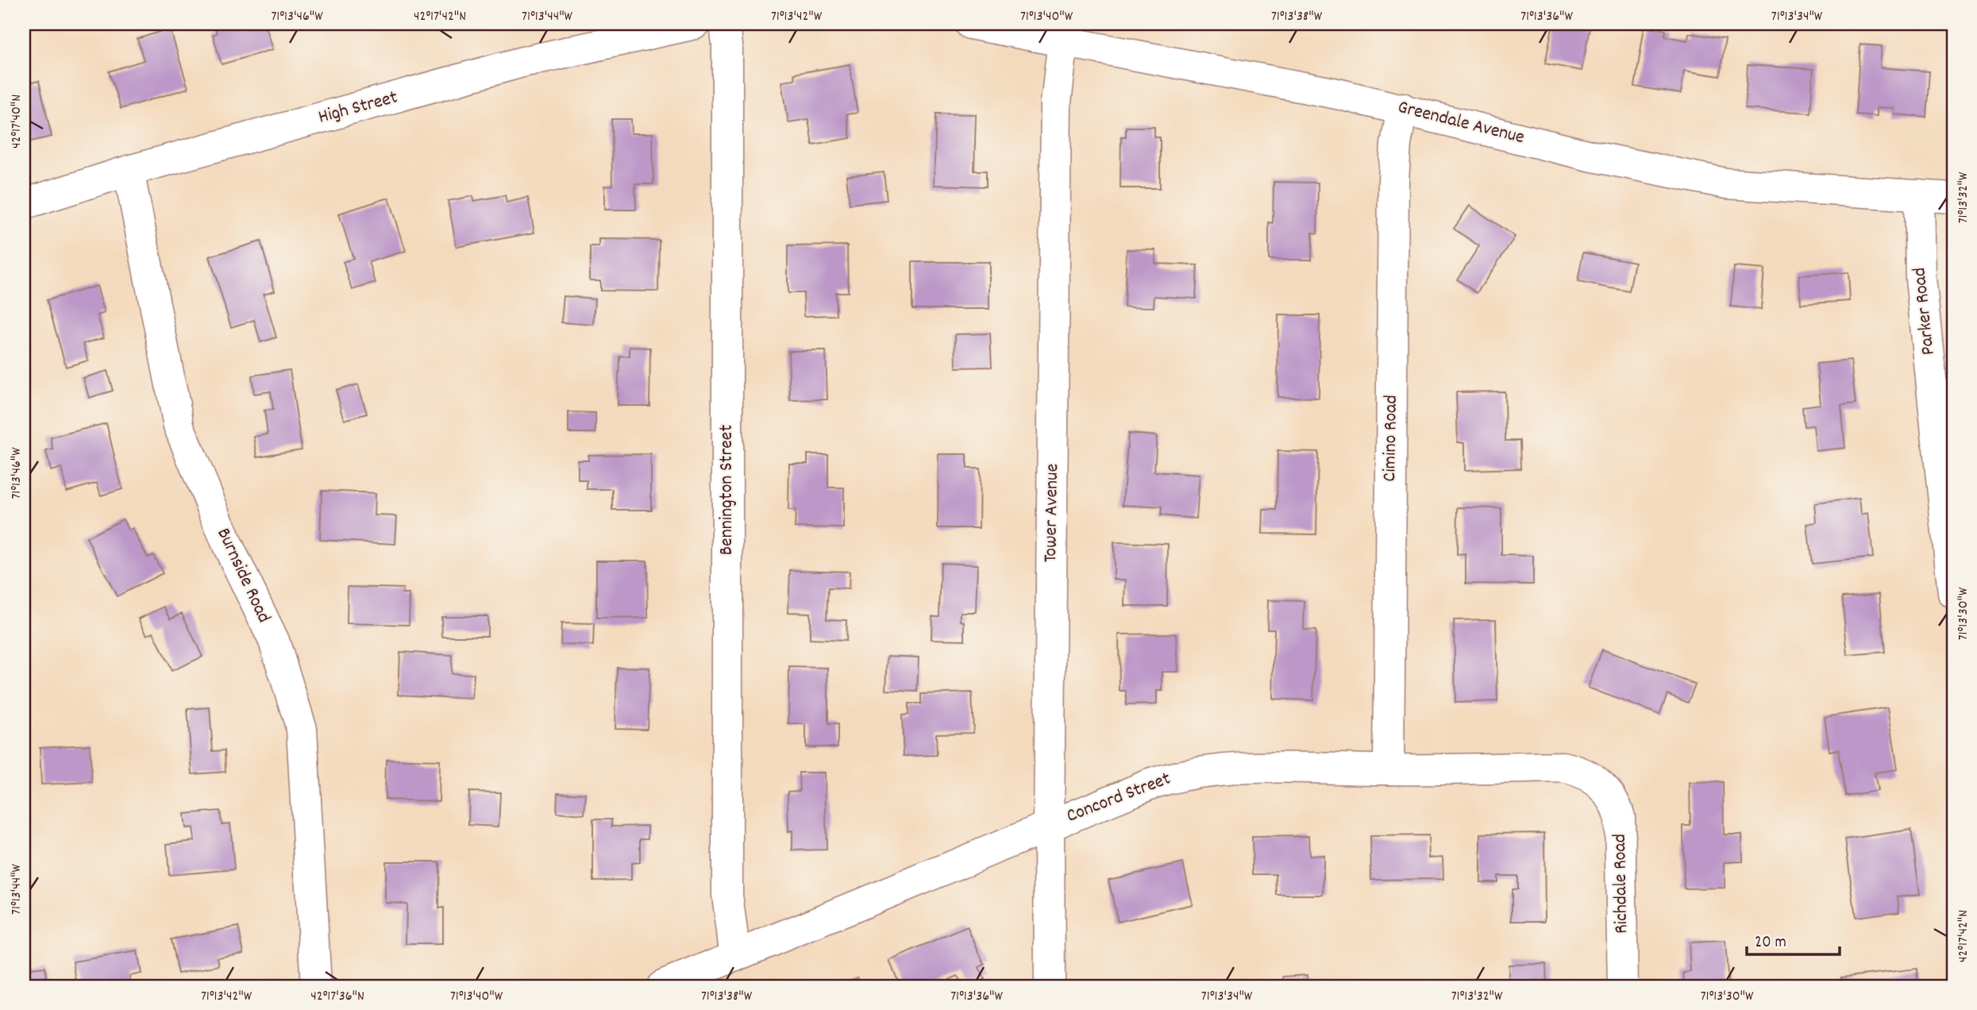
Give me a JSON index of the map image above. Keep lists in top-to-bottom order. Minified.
{"streets":{"street":["High Street","Greendale Avenue","Parker Road","Cimino Road","Bennington Street","Tower Avenue","Burnside Road","Concord Street","Richdale Road"]},"crossings":[["High Street","Burnside Road"],["Greendale Avenue","Parker Road"],["Greendale Avenue","Cimino Road"],["Greendale Avenue","Tower Avenue"],["Cimino Road","Concord Street"],["Bennington Street","Concord Street"],["Tower Avenue","Concord Street"],["Concord Street","Richdale Road"]],"scale_bar":"20 m","coordinates":["71°13'46\"W","42°17'42\"N","71°13'44\"W","71°13'42\"W","71°13'40\"W","71°13'38\"W","71°13'36\"W","71°13'34\"W","42°17'40\"N","71°13'32\"W","71°13'30\"W","42°17'36\"N"]}
